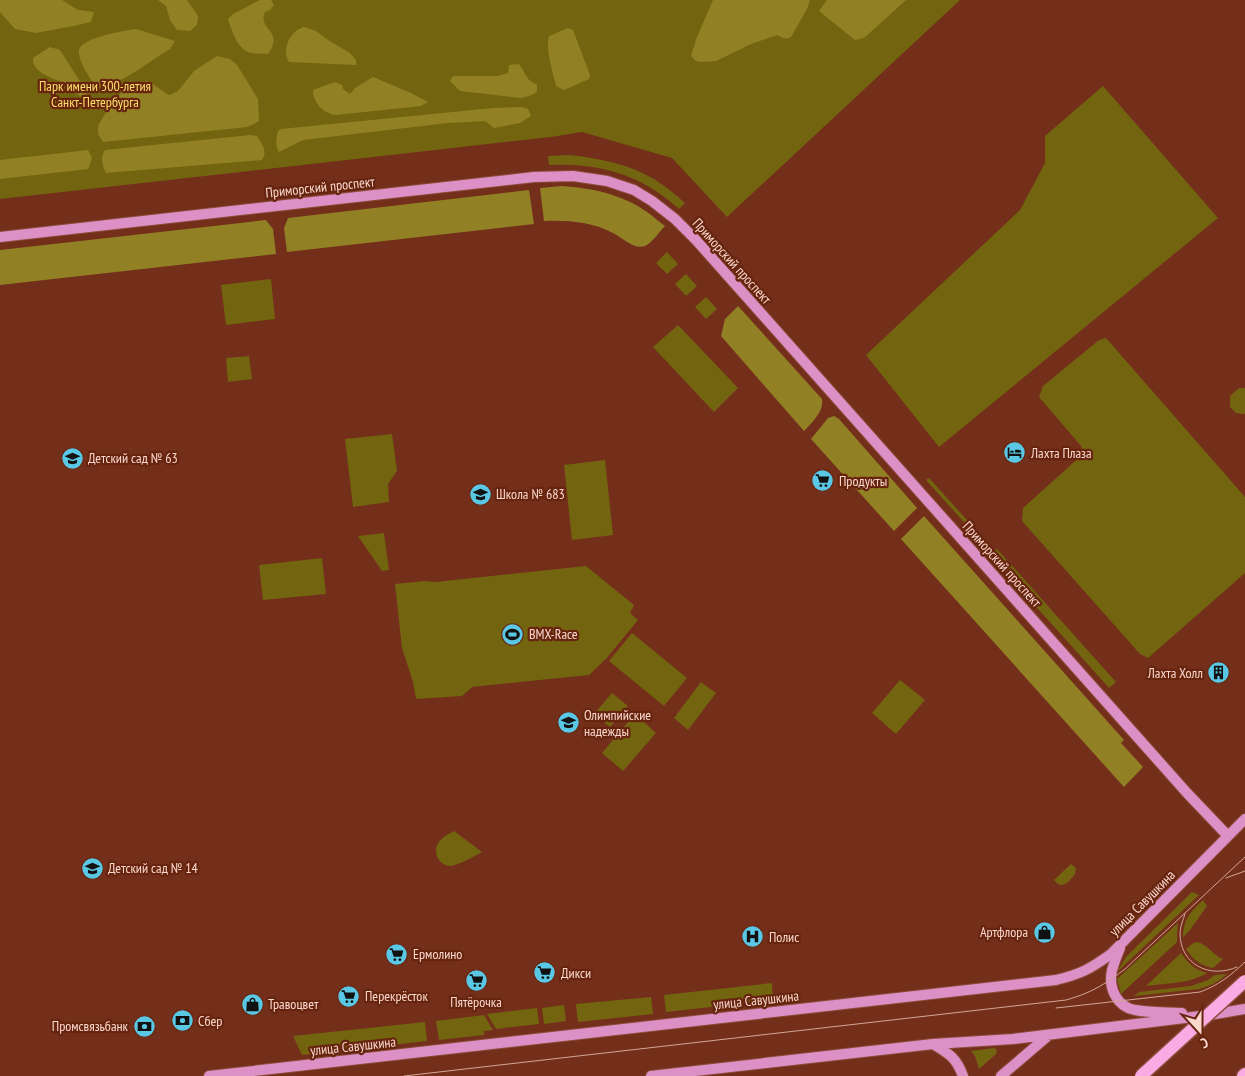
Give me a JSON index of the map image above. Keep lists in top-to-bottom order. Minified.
{"streets":{"main road":["Приморский проспект","улица Савушкина"]},"crossings":[["Приморский проспект","улица Савушкина"]],"parks":["Парк имени 300-летия Санкт-Петербурга"],"places":{"hotel":["Лахта Плаза"],"school or university":["Детский сад № 63","Школа № 683","Олимпийские надежды","Детский сад № 14"],"supermarket":["Продукты","Ермолино","Дикси","Пятёрочка","Перекрёсток"],"sports":["BMX-Race"],"building":["Лахта Холл"],"shop":["Артфлора","Травоцвет"],"hospital":["Полис"],"bank":["Сбер","Промсвязьбанк"]},"north":"bottom"}
